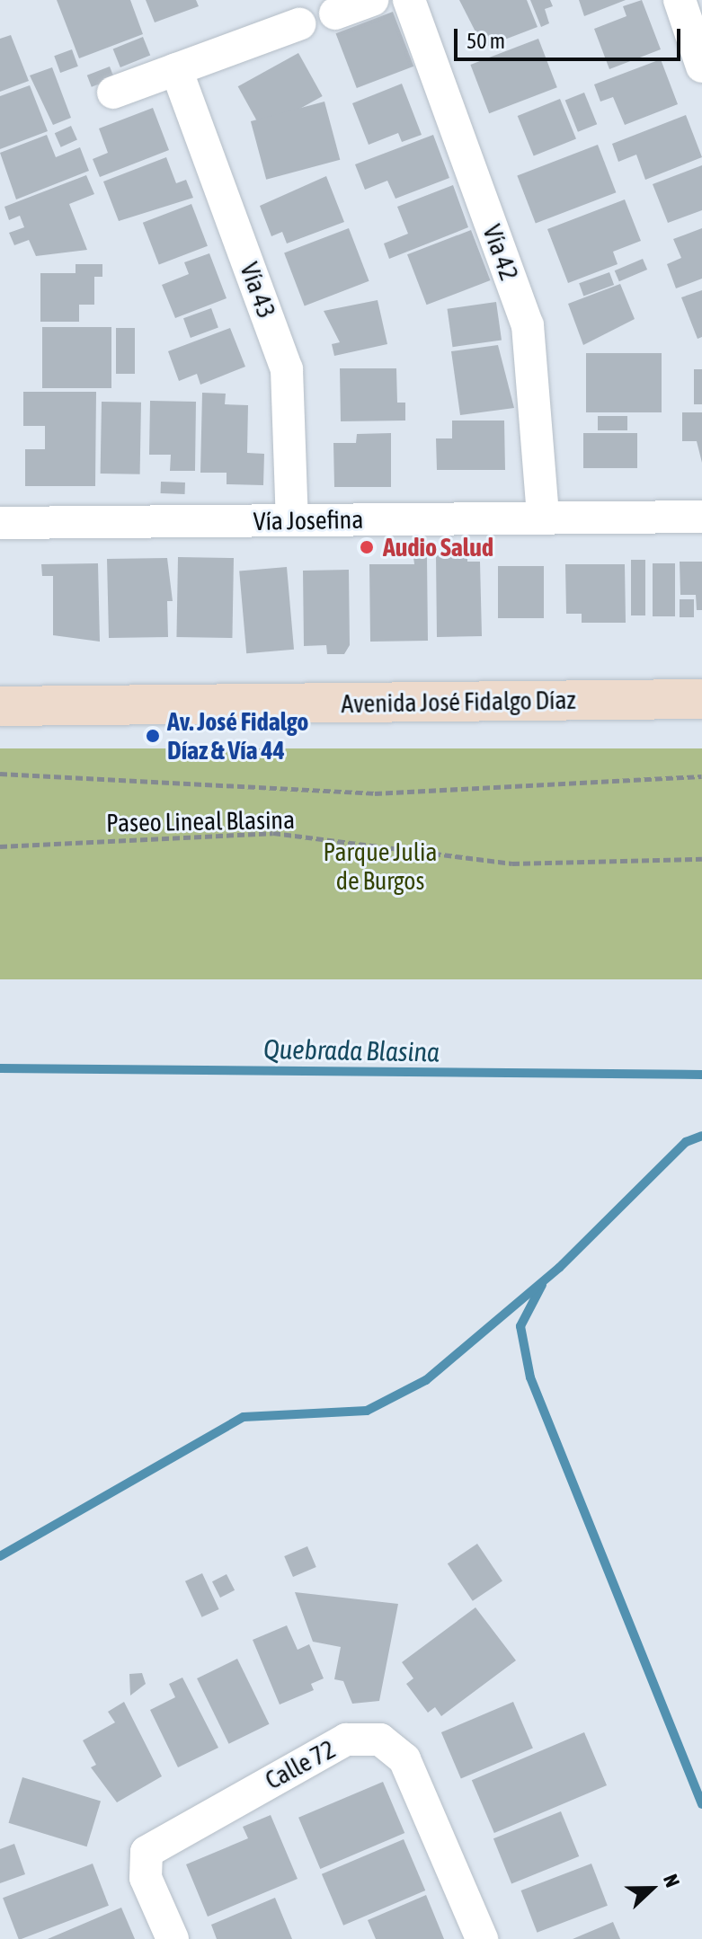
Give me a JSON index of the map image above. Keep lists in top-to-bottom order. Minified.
{"streets":{"street":["Vía 42","Vía 43","Vía Josefina","Avenida José Fidalgo Díaz","Calle 72"],"path":["Paseo Lineal Blasina"]},"crossings":[["Vía 42","Vía Josefina"],["Vía 43","Vía Josefina"]],"water":["Quebrada Blasina"],"parks":["Parque Julia de Burgos"],"places":["Audio Salud","Av. José Fidalgo Díaz & Vía 44"],"scale_bar":"50 m","north":"right"}
